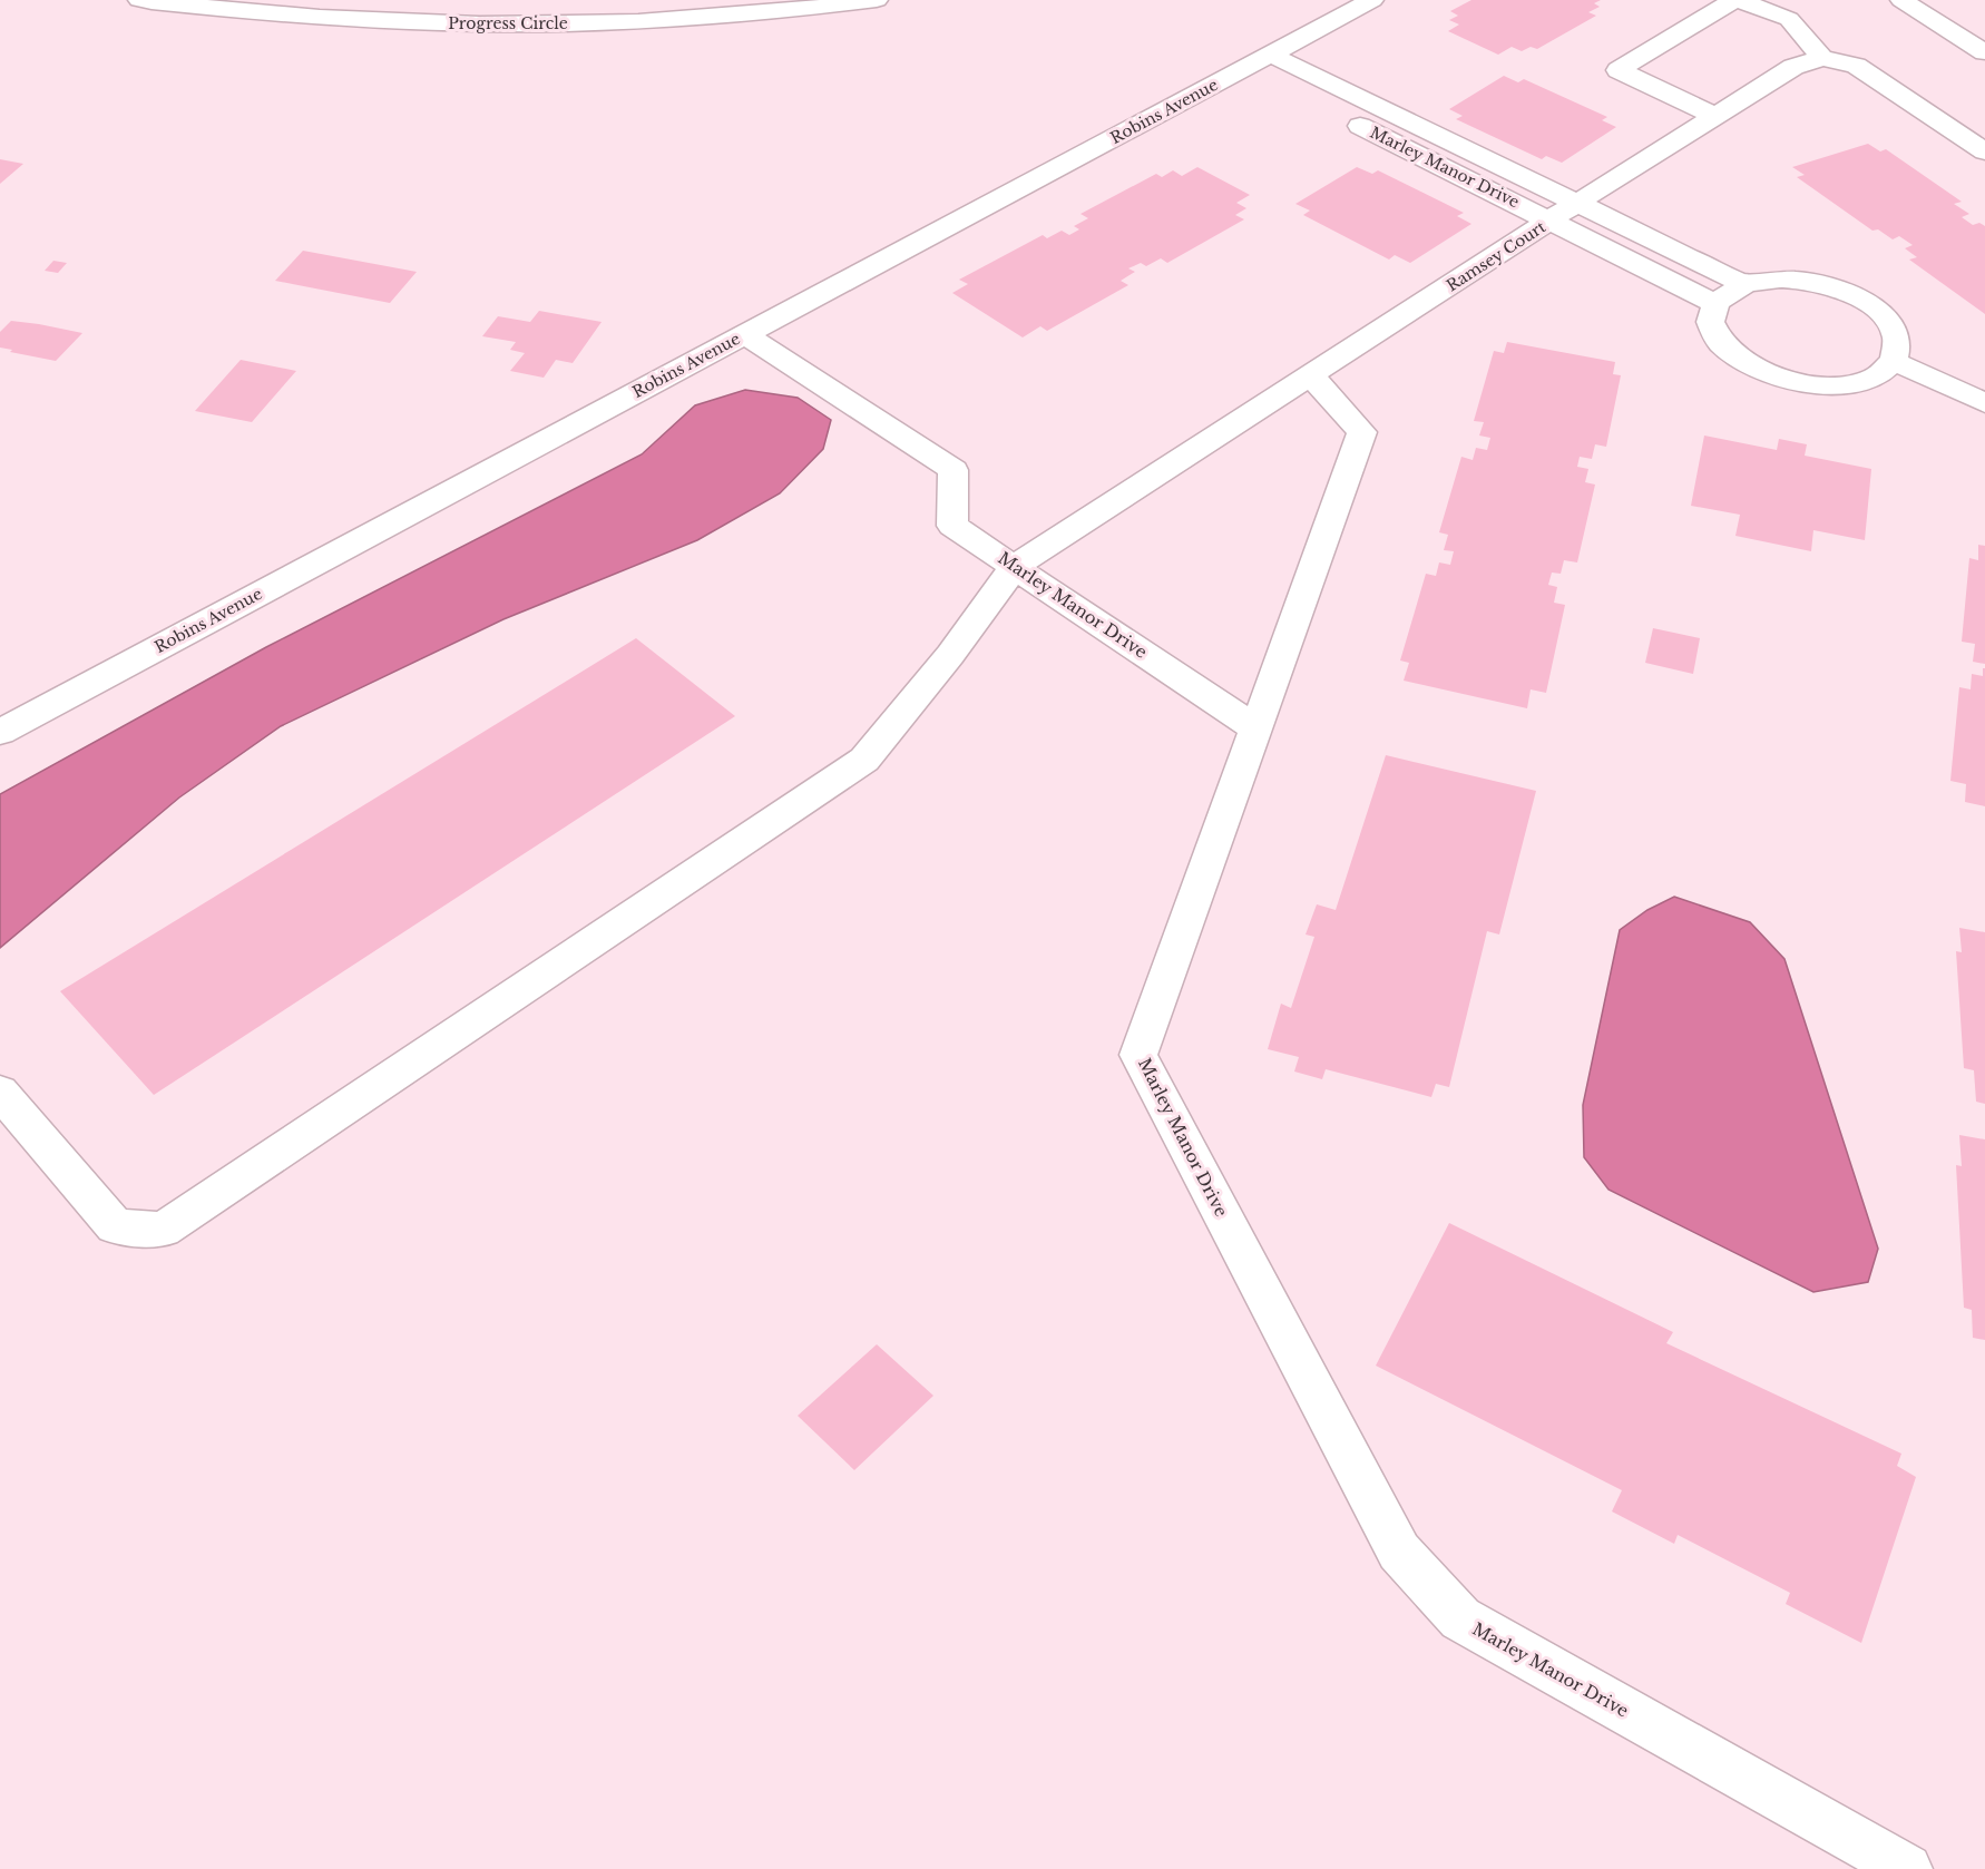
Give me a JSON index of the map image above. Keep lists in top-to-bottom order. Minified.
{"streets":{"street":["Progress Circle","Robins Avenue","Marley Manor Drive","Ramsey Court"]},"crossings":[["Robins Avenue","Marley Manor Drive"],["Marley Manor Drive","Ramsey Court"]]}
